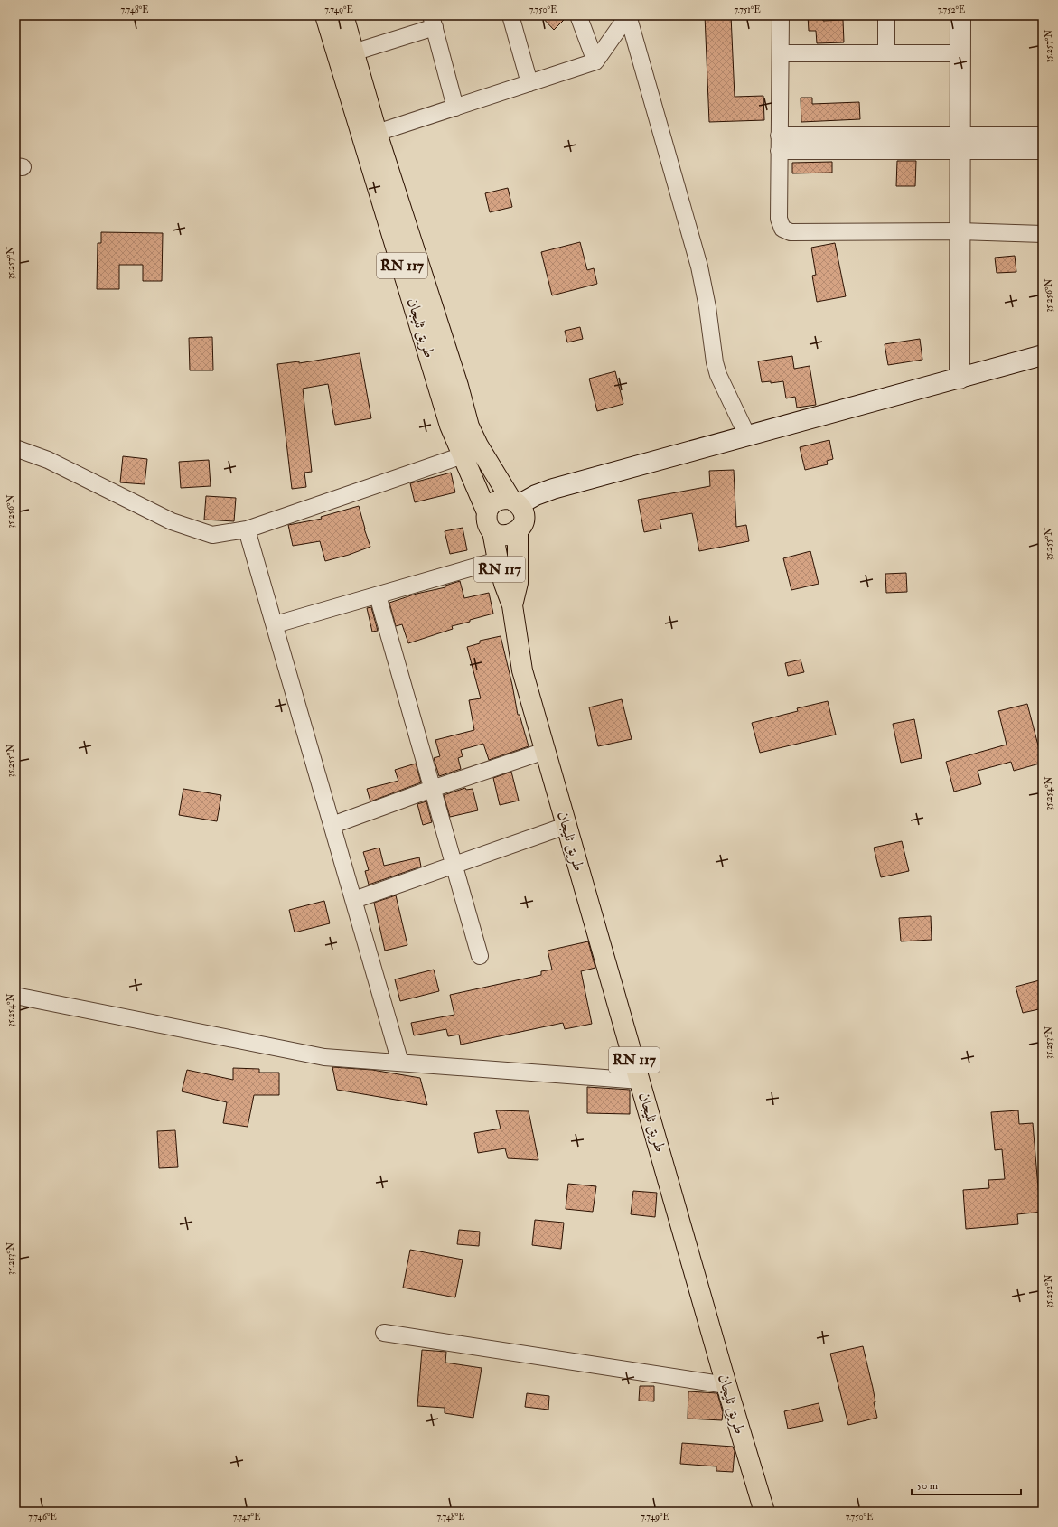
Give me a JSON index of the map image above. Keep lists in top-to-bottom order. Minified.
{"streets":{"main road":["RN 117","طريق ثليجان"]},"scale_bar":"50 m","coordinates":["7.748°E","7.749°E","7.750°E","7.751°E","7.752°E","35.257°N","35.256°N","35.255°N","35.254°N","35.253°N","35.252°N","7.746°E","7.747°E"]}
